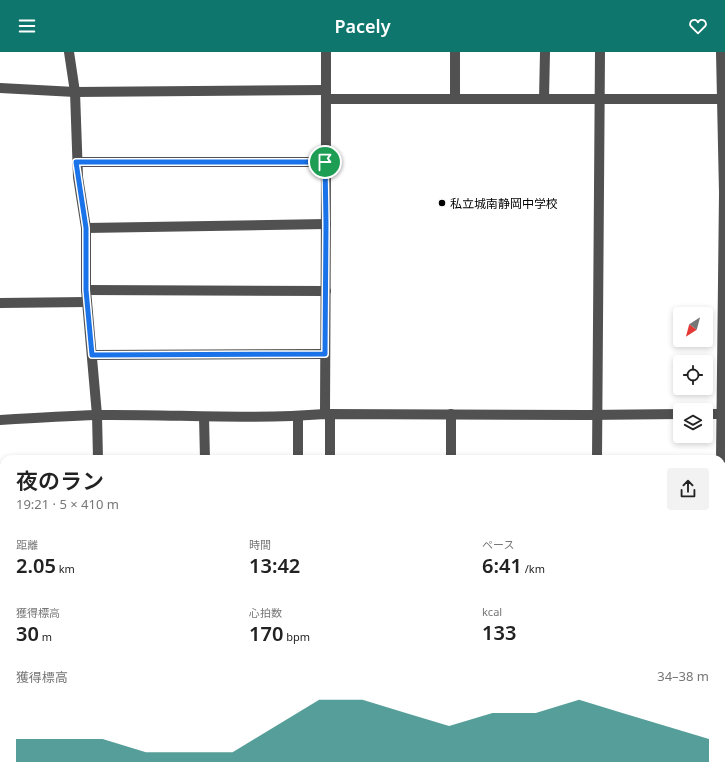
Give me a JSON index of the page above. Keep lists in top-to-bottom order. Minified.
{"places":["私立城南静岡中学校"],"north":"bottom left","page":{"header":"Pacely","heading":["夜のラン","19:21 · 5 × 410 m"],"stats":[["距離","2.05 km"],["時間","13:42"],["ペース","6:41 /km"],["獲得標高","30 m"],["心拍数","170 bpm"],["kcal","133"]],"chart":["獲得標高","34–38 m"]}}
